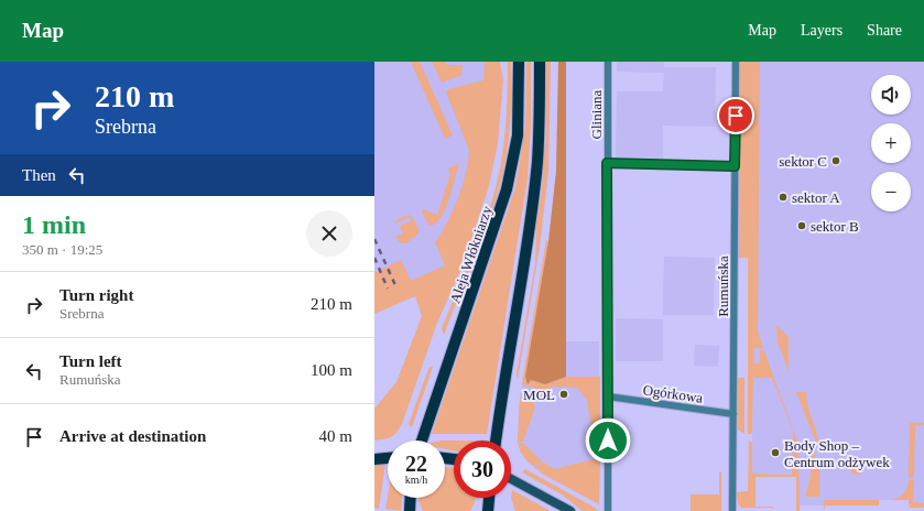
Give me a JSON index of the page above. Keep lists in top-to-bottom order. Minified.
{"streets":{"main road":["Aleja Włókniarzy"],"street":["Gliniana","Rumuńska","Ogórkowa"]},"crossings":[["Gliniana","Ogórkowa"],["Rumuńska","Ogórkowa"]],"places":["sektor C","sektor A","sektor B","MOL","Body Shop – Centrum odżywek"],"page":{"header":"Map","nav":["Map","Layers","Share"],"turn":["210 m","Srebrna"],"map_buttons":["+","−"],"then":"Then","heading":["1 min","350 m · 19:25"],"list":[{"name":"Turn right","note":"Srebrna","value":"210 m"},{"name":"Turn left","note":"Rumuńska","value":"100 m"},{"name":"Arrive at destination","value":"40 m"}],"speed":"22 km/h","limit":"30"}}
